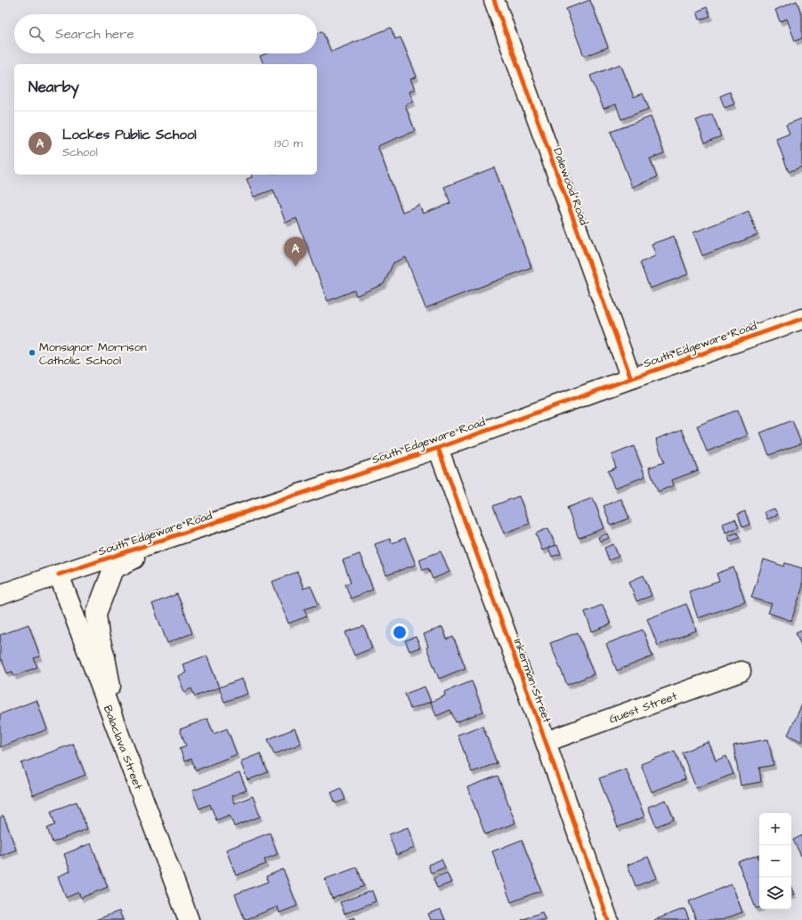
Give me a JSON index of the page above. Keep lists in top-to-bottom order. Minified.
{"streets":{"street":["Dalewood Road","South Edgeware Road","Inkerman Street","Guest Street","Balaclava Street"]},"crossings":[["Dalewood Road","South Edgeware Road"],["South Edgeware Road","Inkerman Street"],["South Edgeware Road","Balaclava Street"],["Inkerman Street","Guest Street"]],"places":["Monsignor Morrison Catholic School"],"page":{"search":"Search here","heading":"Nearby","list":[{"mark":"A","name":"Lockes Public School","note":"School","value":"130 m"}],"pins":"A","map_buttons":["+","−"]}}
